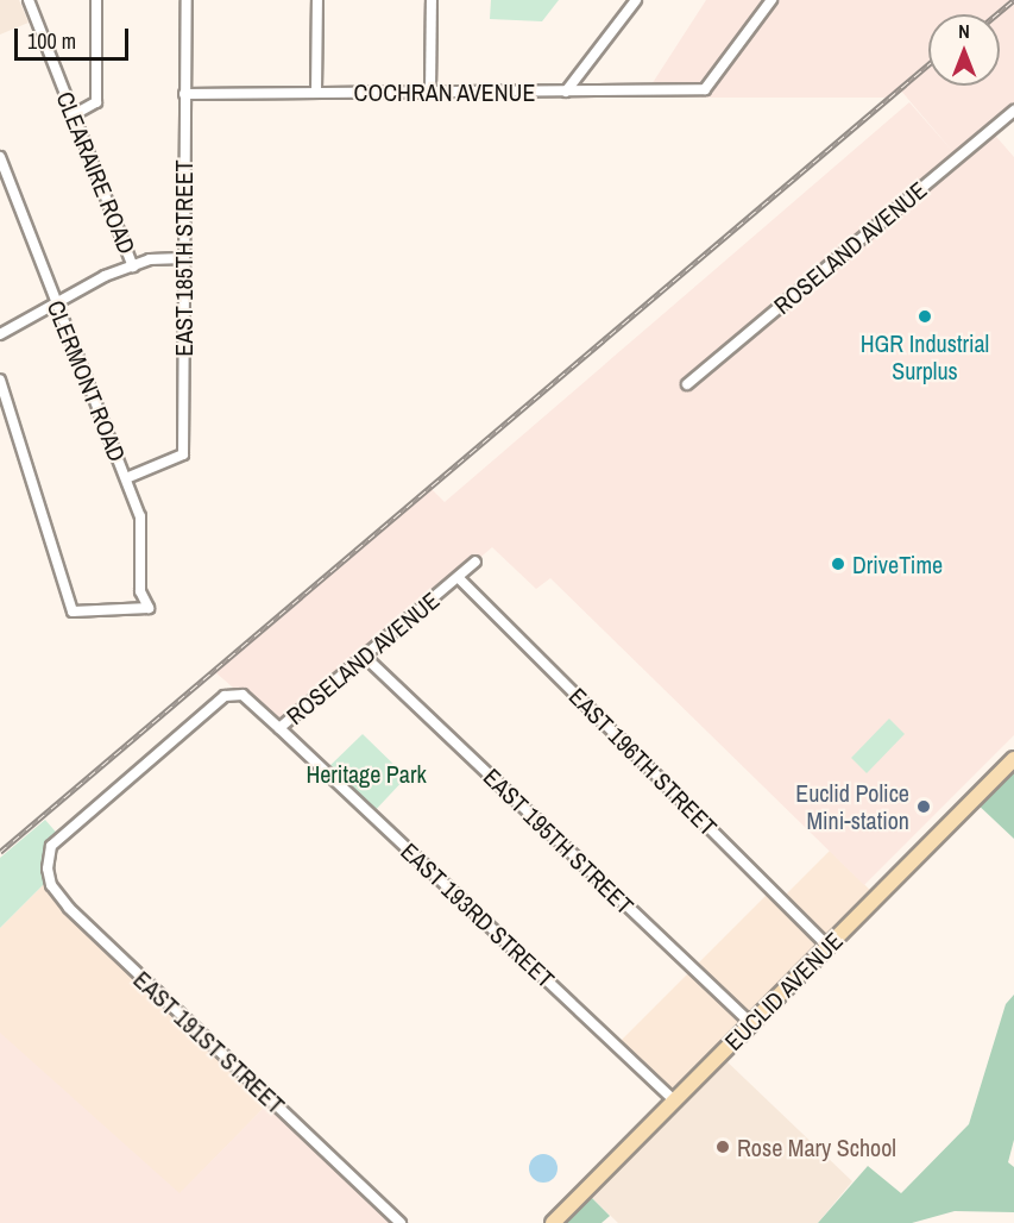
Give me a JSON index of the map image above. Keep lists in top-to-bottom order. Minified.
{"streets":{"main road":["EUCLID AVENUE"],"street":["COCHRAN AVENUE","CLEARAIRE ROAD","ROSELAND AVENUE","EAST 185TH STREET","CLERMONT ROAD","EAST 196TH STREET","EAST 195TH STREET","EAST 193RD STREET","EAST 191ST STREET"]},"crossings":[["COCHRAN AVENUE","EAST 185TH STREET"],["ROSELAND AVENUE","EAST 196TH STREET"],["ROSELAND AVENUE","EAST 195TH STREET"],["ROSELAND AVENUE","EAST 193RD STREET"],["ROSELAND AVENUE","EAST 191ST STREET"],["EAST 185TH STREET","CLERMONT ROAD"],["EAST 196TH STREET","EUCLID AVENUE"],["EAST 195TH STREET","EUCLID AVENUE"],["EAST 193RD STREET","EUCLID AVENUE"]],"parks":["Heritage Park"],"places":["HGR Industrial Surplus","DriveTime","Euclid Police Mini-station","Rose Mary School"],"scale_bar":"100 m","north":"top"}
